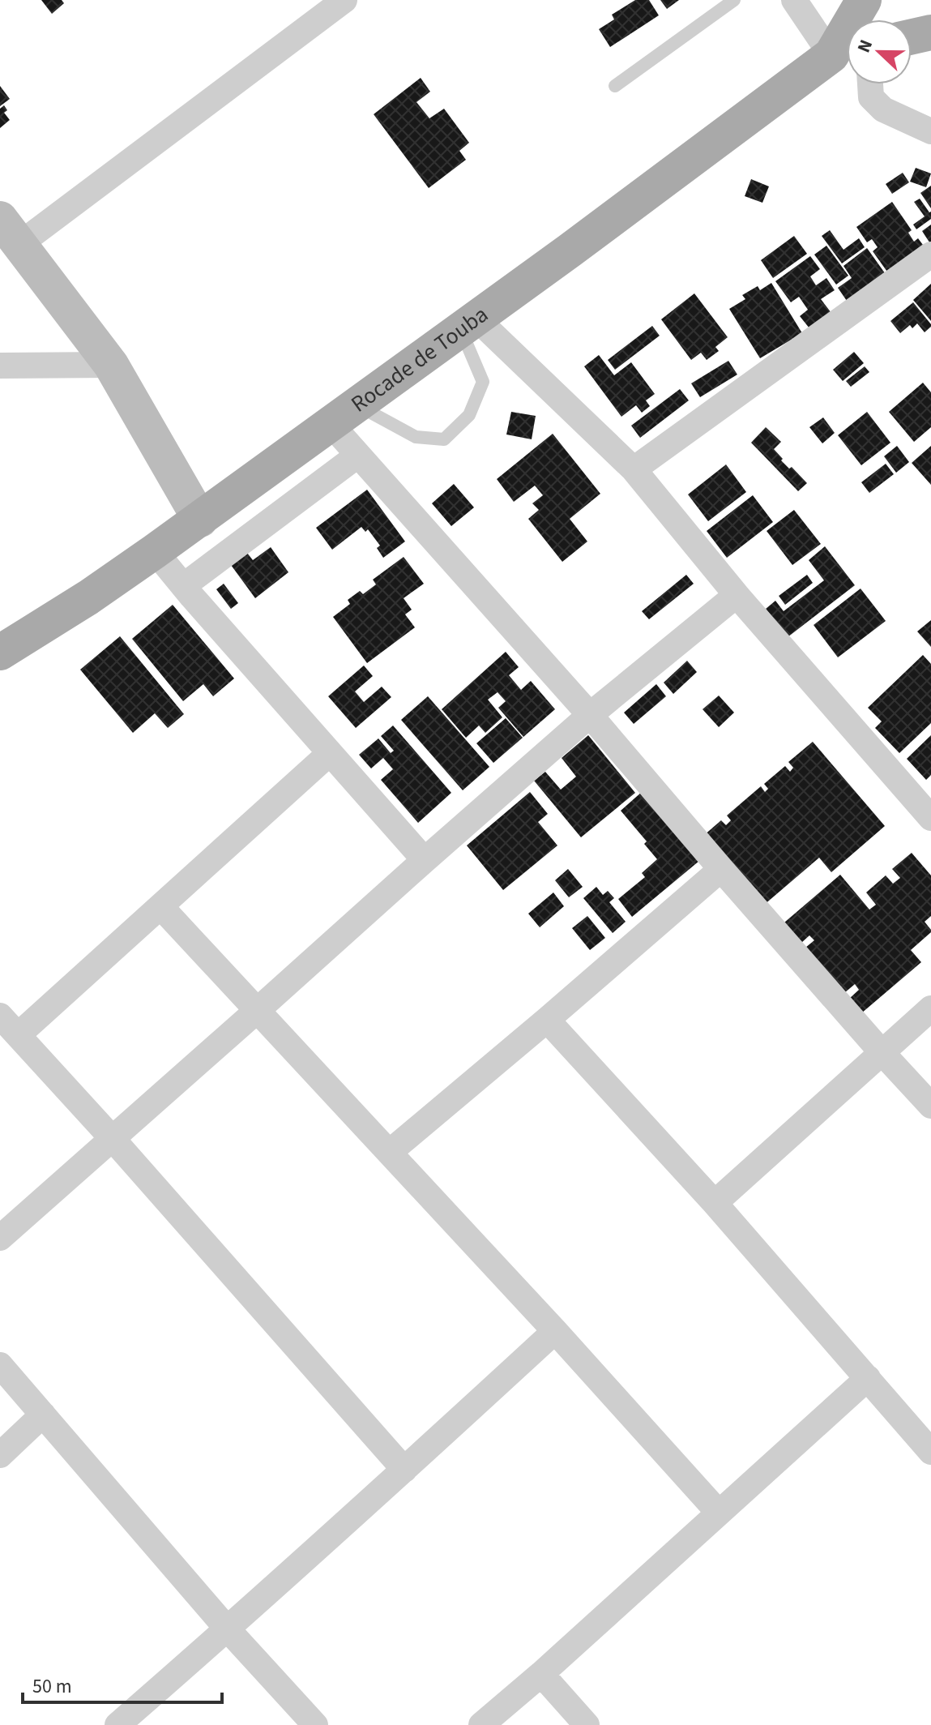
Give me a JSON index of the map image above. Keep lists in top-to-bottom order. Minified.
{"streets":{"main road":["Rocade de Touba"]},"scale_bar":"50 m","north":"left"}
